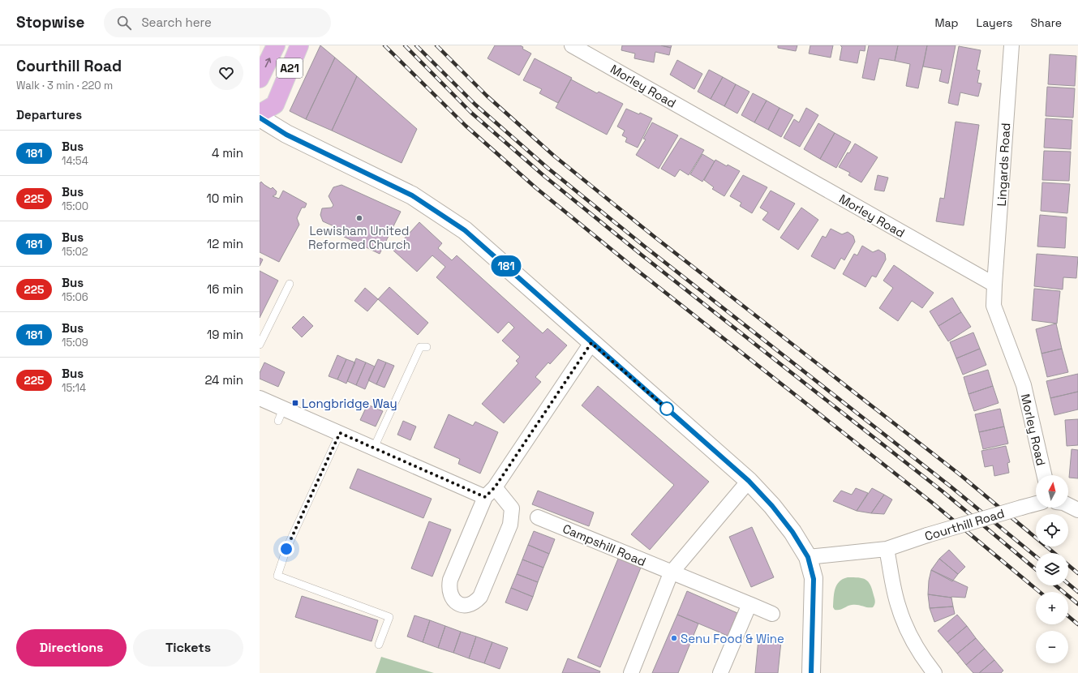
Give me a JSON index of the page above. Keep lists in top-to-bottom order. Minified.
{"streets":{"highway":["A21"],"street":["Morley Road","Lingards Road","Courthill Road","Campshill Road"]},"crossings":[["Morley Road","Lingards Road"]],"places":{"other":["Lewisham United Reformed Church","Senu Food & Wine"],"transit":["Longbridge Way"]},"lines":["bus line 181"],"north":"top","page":{"header":"Stopwise","search":"Search here","nav":["Map","Layers","Share"],"heading":[["Courthill Road","Walk · 3 min · 220 m"],"Departures"],"on_map":"181","list":[{"mark":"181","name":"Bus","note":"14:54","value":"4 min"},{"mark":"225","name":"Bus","note":"15:00","value":"10 min"},{"mark":"181","name":"Bus","note":"15:02","value":"12 min"},{"mark":"225","name":"Bus","note":"15:06","value":"16 min"},{"mark":"181","name":"Bus","note":"15:09","value":"19 min"},{"mark":"225","name":"Bus","note":"15:14","value":"24 min"}],"map_buttons":["+","−"],"buttons":["Directions","Tickets"]}}
